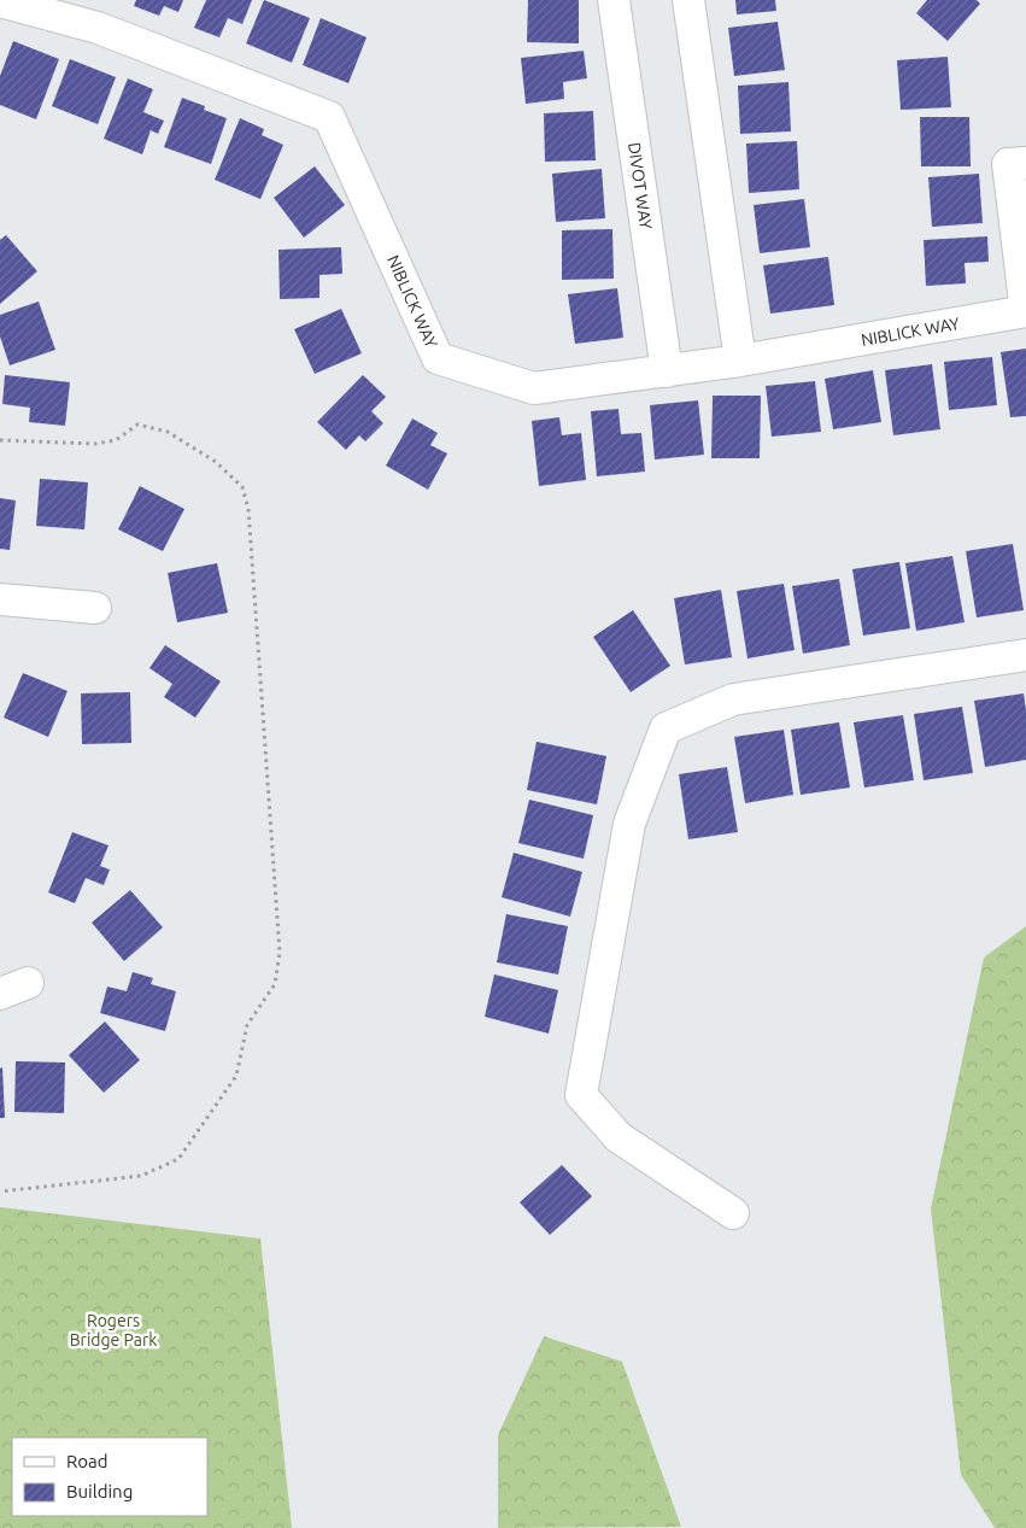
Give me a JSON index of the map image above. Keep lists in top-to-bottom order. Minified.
{"streets":{"street":["DIVOT WAY","NIBLICK WAY"]},"crossings":[["DIVOT WAY","NIBLICK WAY"]],"parks":["Rogers Bridge Park"],"legend":["Road","Building"]}
